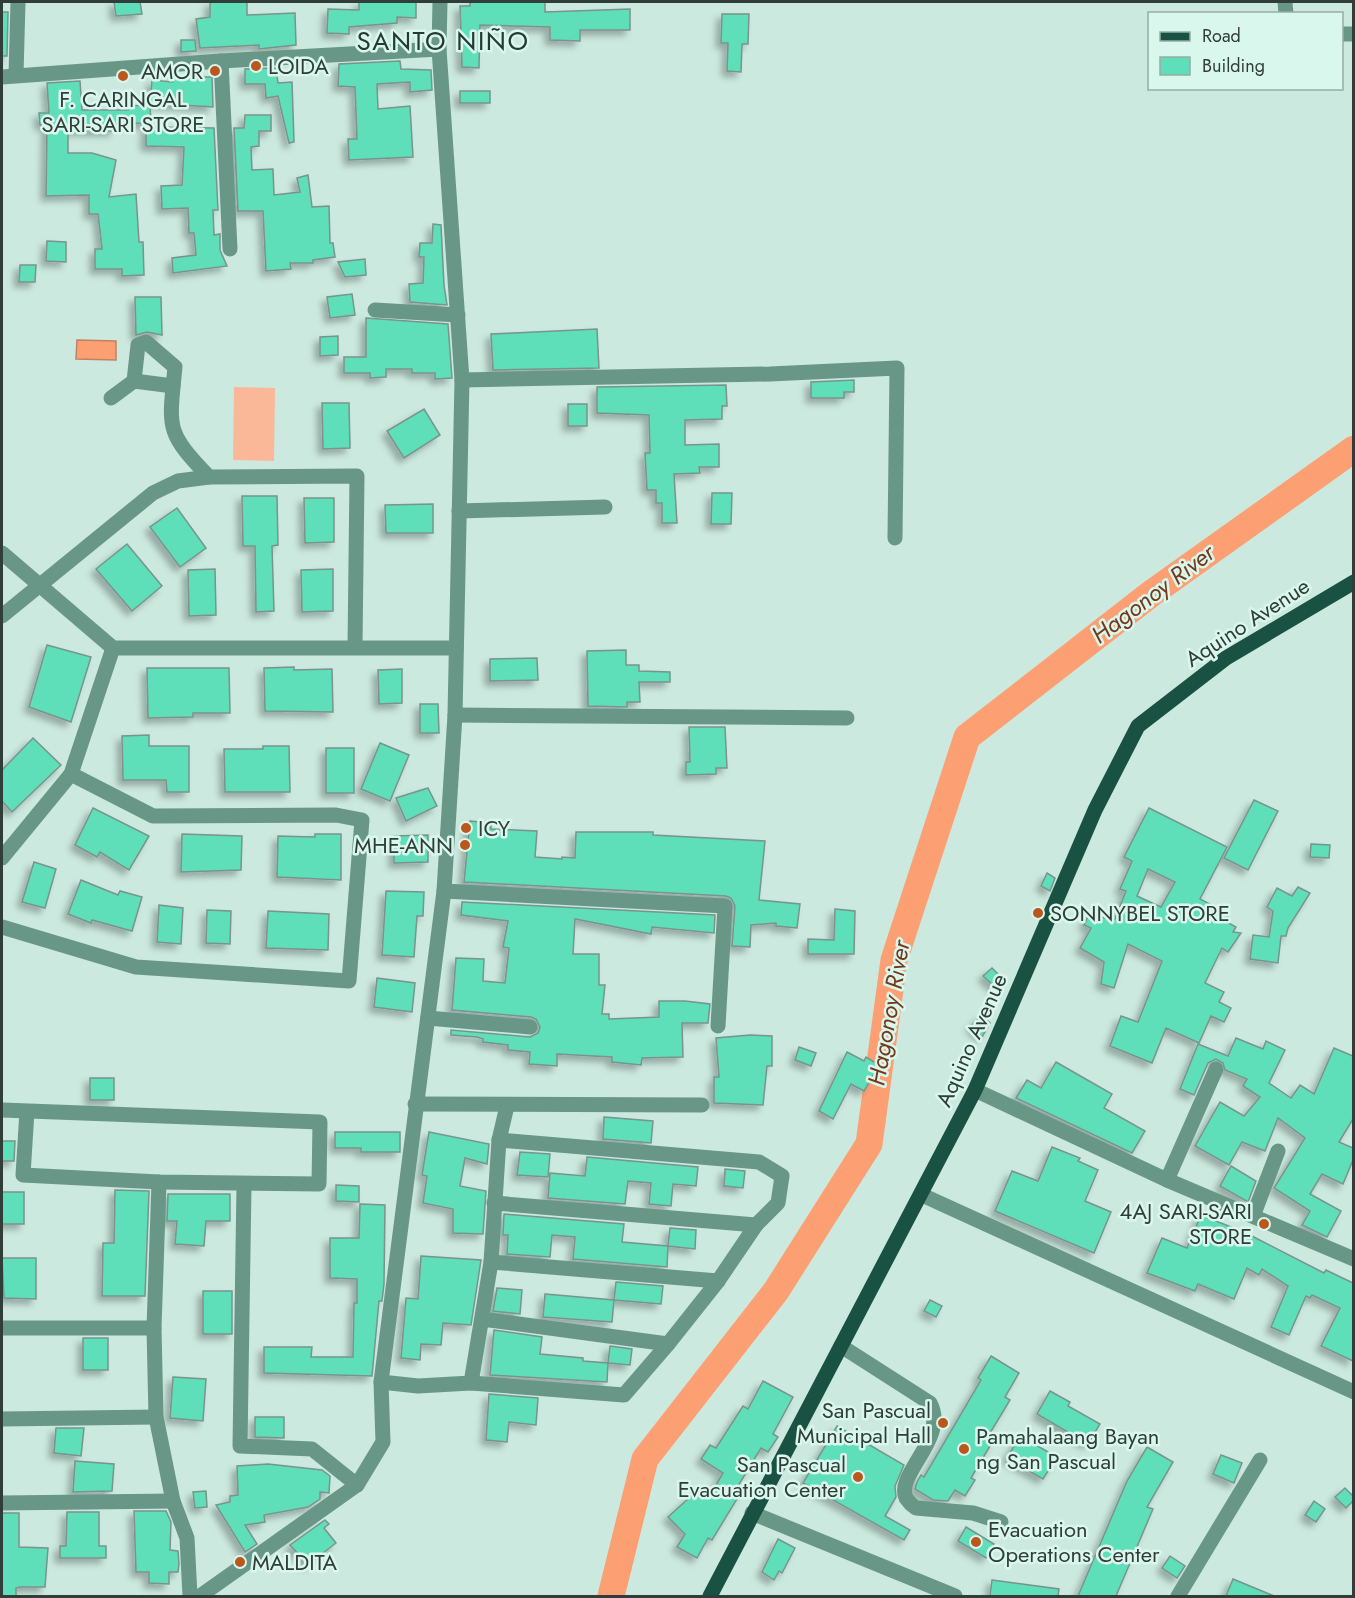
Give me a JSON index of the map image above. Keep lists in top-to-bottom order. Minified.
{"streets":{"main road":["Aquino Avenue"]},"districts":["SANTO NIÑO"],"water":["Hagonoy River"],"places":["LOIDA","AMOR","F. CARINGAL SARI-SARI STORE","ICY","MHE-ANN","SONNYBEL STORE","4AJ SARI-SARI STORE","San Pascual Municipal Hall","Pamahalaang Bayan ng San Pascual","San Pascual Evacuation Center","Evacuation Operations Center","MALDITA"],"legend":["Road","Building"]}
